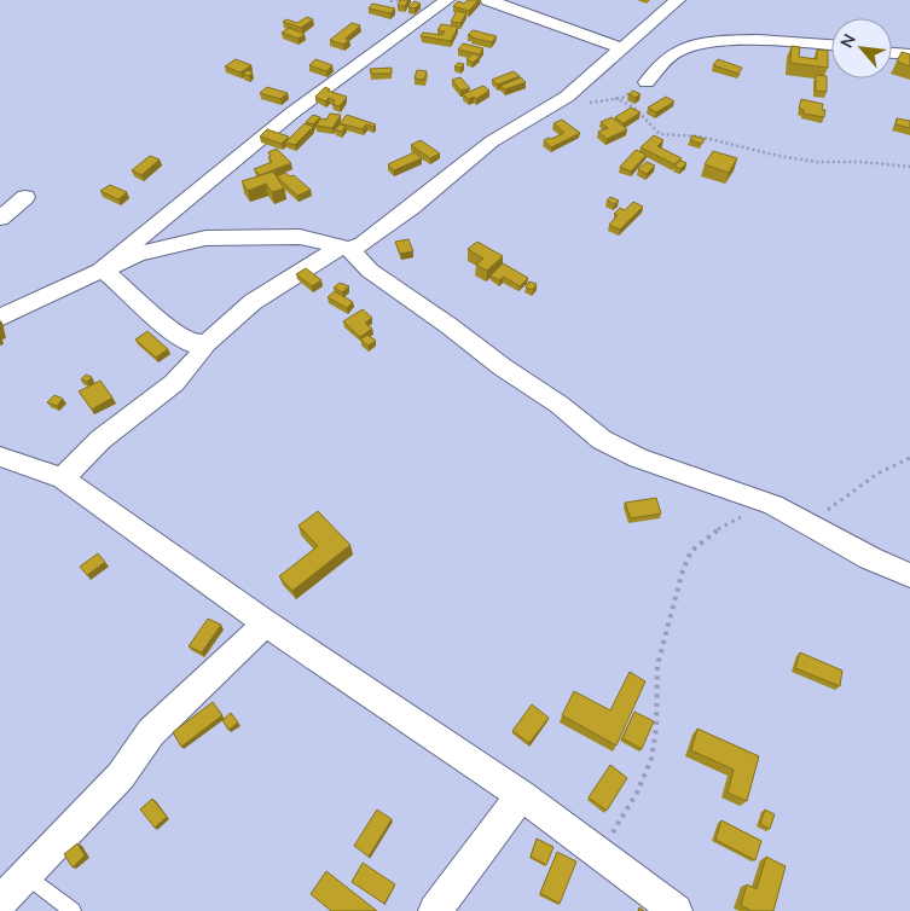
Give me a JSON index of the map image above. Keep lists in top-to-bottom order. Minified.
{"north":"top left"}
